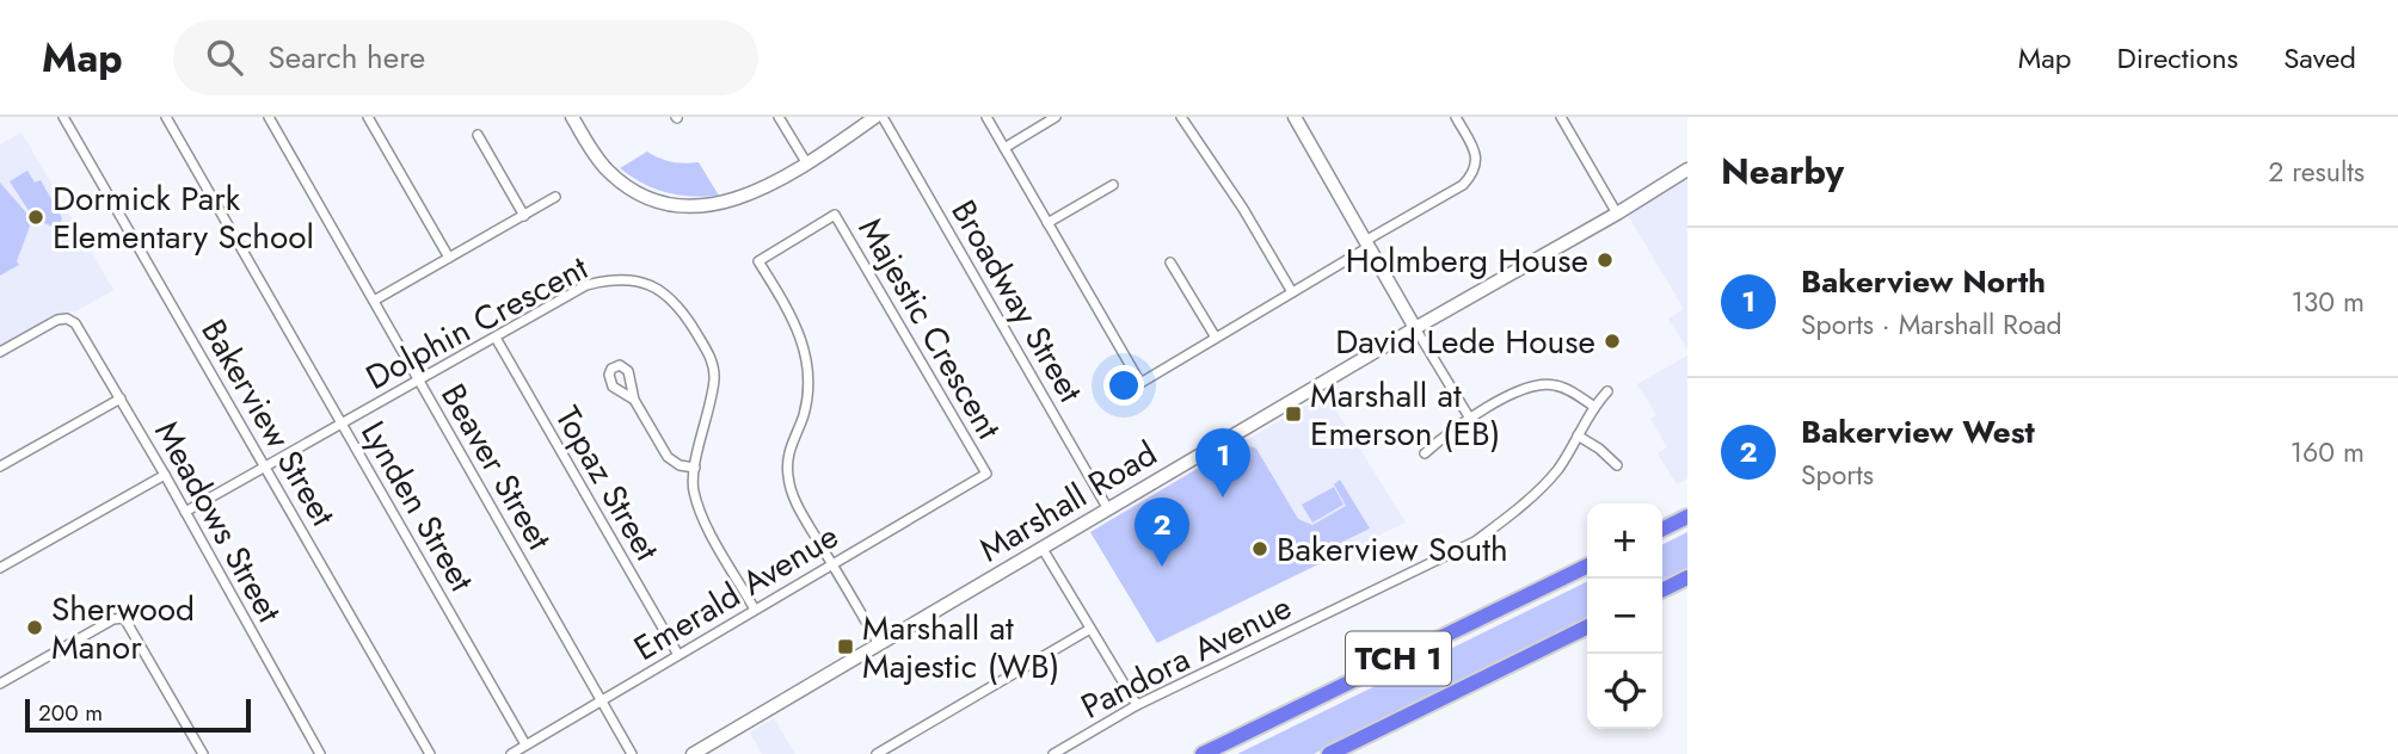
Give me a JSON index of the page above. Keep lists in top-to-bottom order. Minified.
{"streets":{"highway":["TCH 1"],"main road":["Marshall Road"],"street":["Broadway Street","Dolphin Crescent","Majestic Crescent","Bakerview Street","Beaver Street","Topaz Street","Lynden Street","Meadows Street","Emerald Avenue","Pandora Avenue"]},"crossings":[["Broadway Street","Marshall Road"],["Dolphin Crescent","Bakerview Street"],["Dolphin Crescent","Beaver Street"],["Dolphin Crescent","Topaz Street"],["Dolphin Crescent","Lynden Street"],["Dolphin Crescent","Meadows Street"],["Dolphin Crescent","Emerald Avenue"],["Majestic Crescent","Marshall Road"],["Majestic Crescent","Emerald Avenue"],["Beaver Street","Emerald Avenue"],["Topaz Street","Emerald Avenue"],["Lynden Street","Emerald Avenue"]],"places":{"other":["Dormick Park Elementary School","Holmberg House","David Lede House","Bakerview South","Sherwood Manor"],"transit":["Marshall at Emerson (EB)","Marshall at Majestic (WB)"]},"scale_bar":"200 m","page":{"header":"Map","search":"Search here","nav":["Map","Directions","Saved"],"heading":["Nearby","2 results"],"list":[{"mark":"1","name":"Bakerview North","note":"Sports · Marshall Road","value":"130 m"},{"mark":"2","name":"Bakerview West","note":"Sports","value":"160 m"}],"pins":["1","2"],"map_buttons":["+","−"],"scale":"200 m"}}
